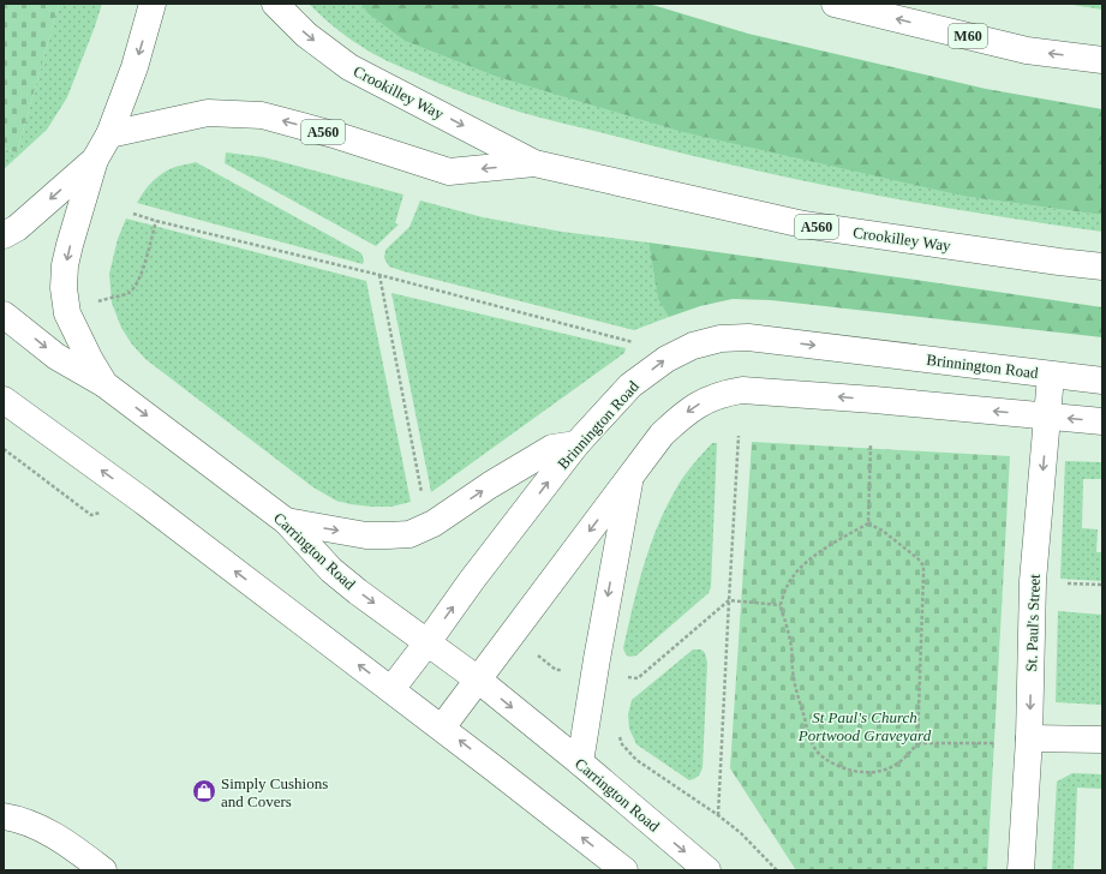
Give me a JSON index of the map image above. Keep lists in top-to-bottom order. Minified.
{"streets":{"main road":["M60","Crookilley Way","A560","Brinnington Road","Carrington Road","St. Paul's Street"]},"crossings":[["Brinnington Road","Carrington Road"],["Brinnington Road","St. Paul's Street"]],"one_way":["St. Paul's Street"],"parks":["St Paul's Church Portwood Graveyard"],"places":{"shop":["Simply Cushions and Covers"]}}
